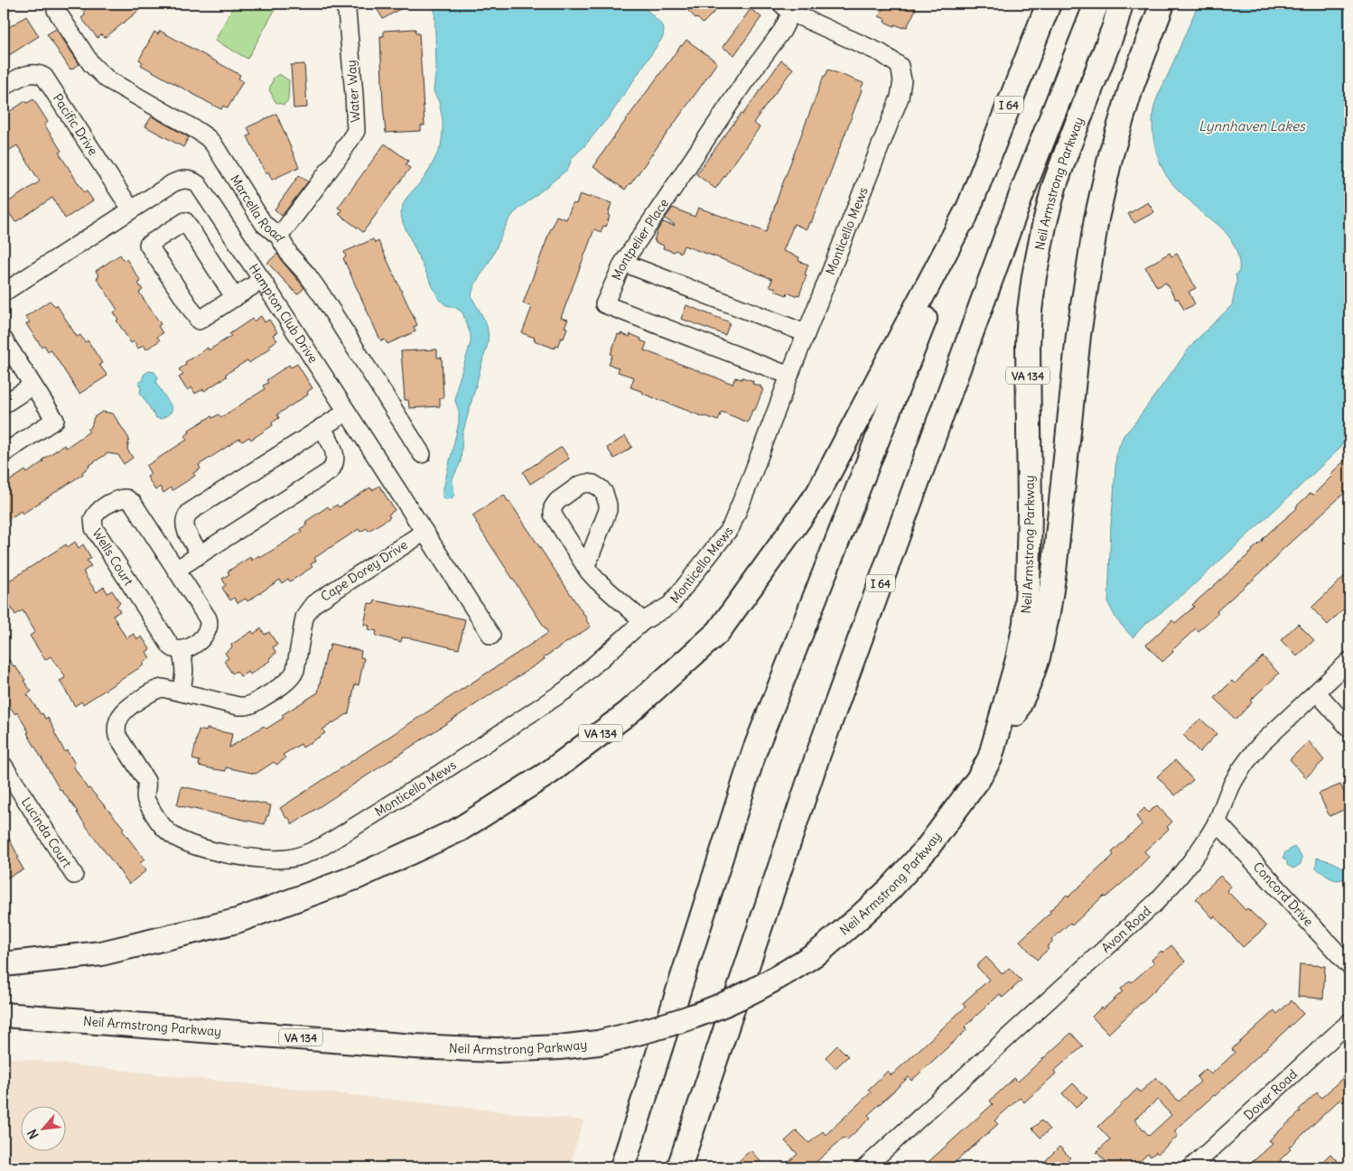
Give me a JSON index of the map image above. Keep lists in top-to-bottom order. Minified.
{"streets":{"highway":["I 64","Neil Armstrong Parkway","VA 134"],"street":["Water Way","Pacific Drive","Marcella Road","Monticello Mews","Montpelier Place","Hampton Club Drive","Wells Court","Cape Dorey Drive","Lucinda Court","Concord Drive","Avon Road","Dover Road"]},"crossings":[["Water Way","Marcella Road"],["I 64","VA 134"],["Pacific Drive","Hampton Club Drive"],["Monticello Mews","Montpelier Place"],["Monticello Mews","Cape Dorey Drive"],["Hampton Club Drive","Cape Dorey Drive"],["Concord Drive","Avon Road"]],"water":["Lynnhaven Lakes"],"north":"bottom left"}
